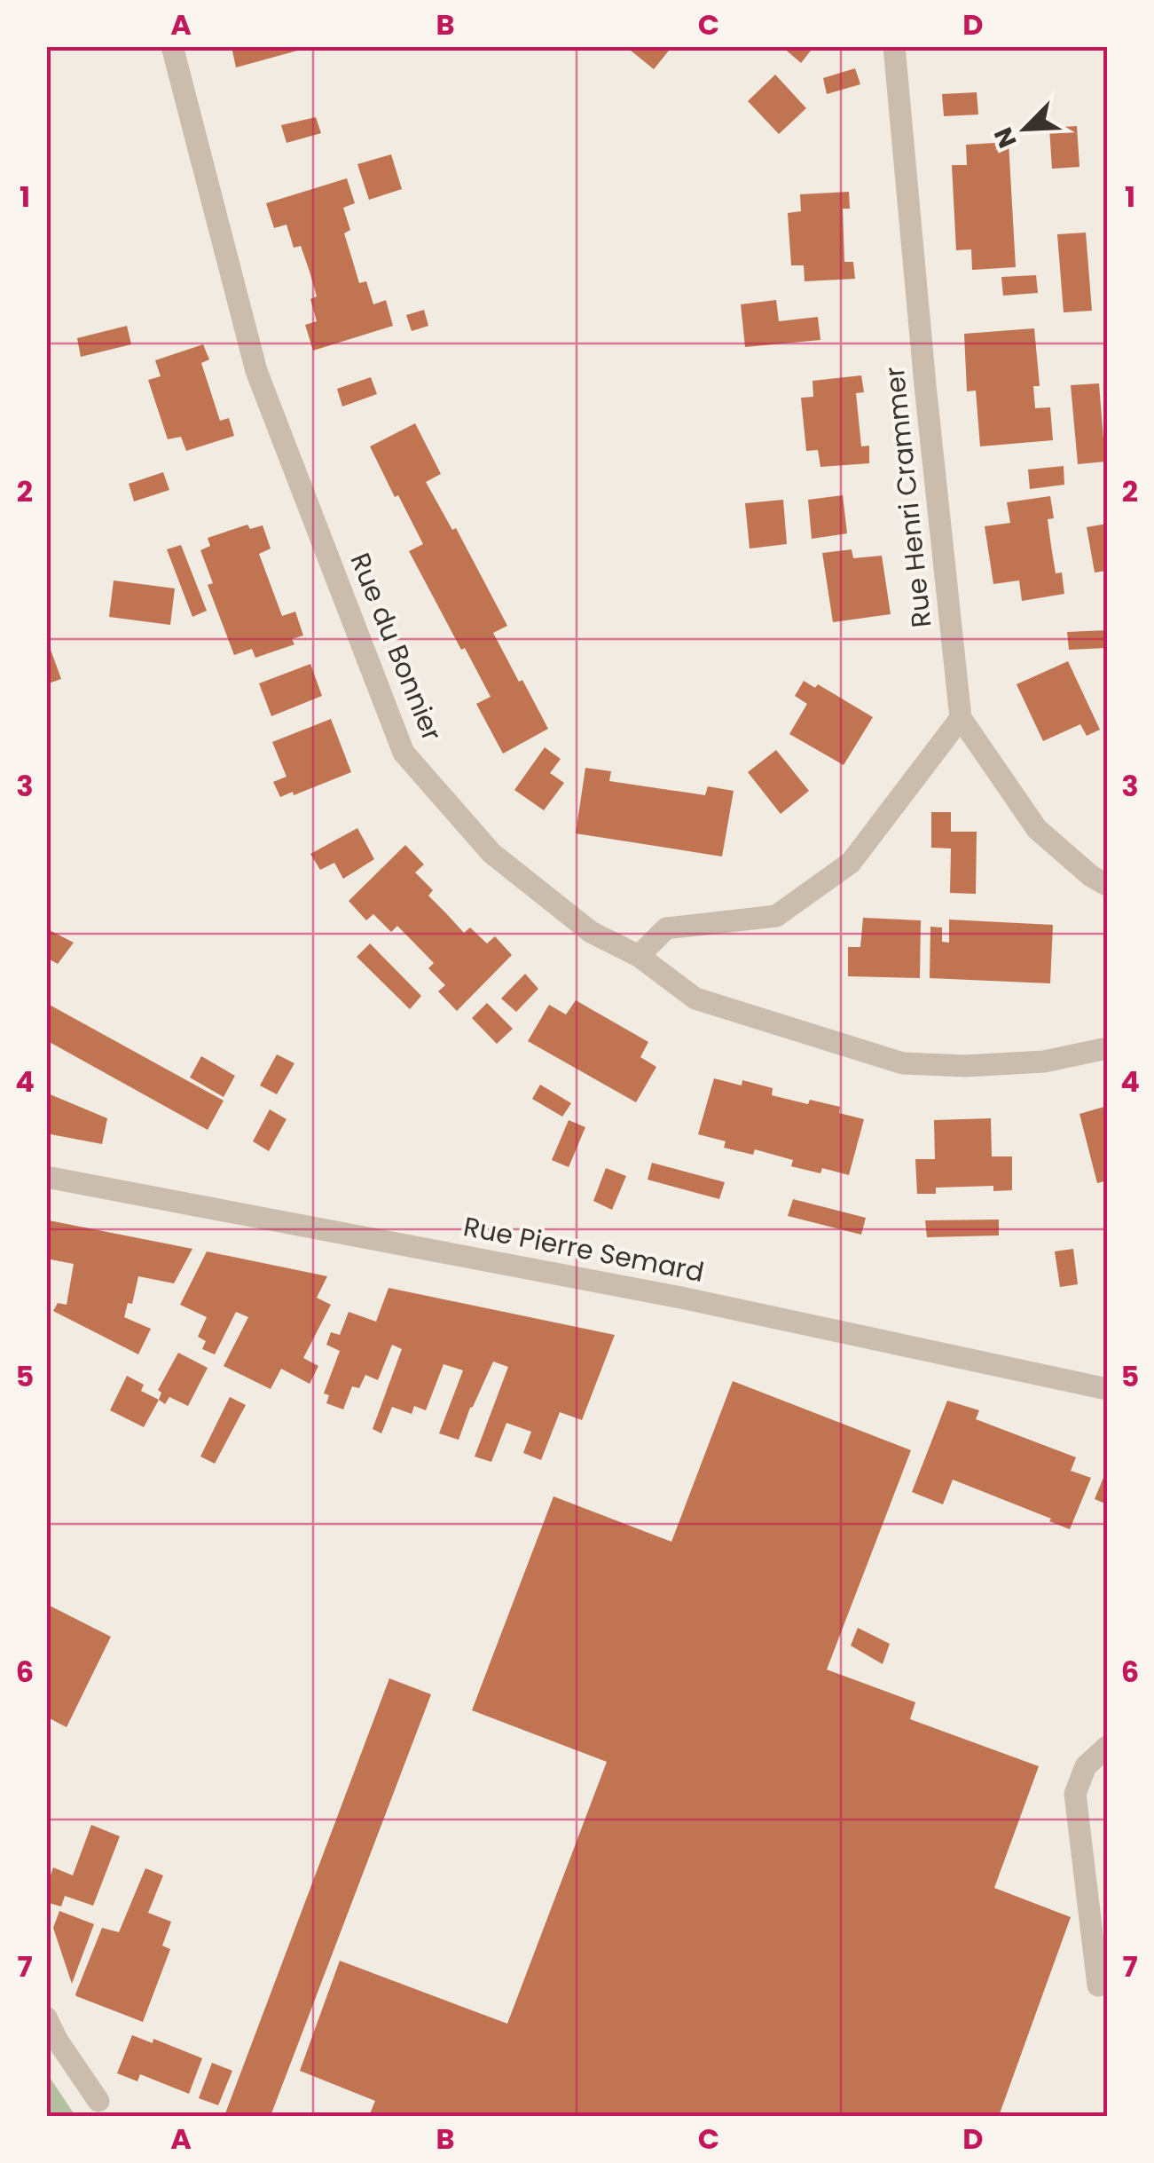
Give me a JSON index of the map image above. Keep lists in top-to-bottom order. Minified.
{"streets":{"street":["Rue Henri Crammer","Rue du Bonnier","Rue Pierre Semard"]},"north":"bottom left","grid":{"columns":["A","B","C","D"],"rows":["1","2","3","4","5","6","7"]}}
